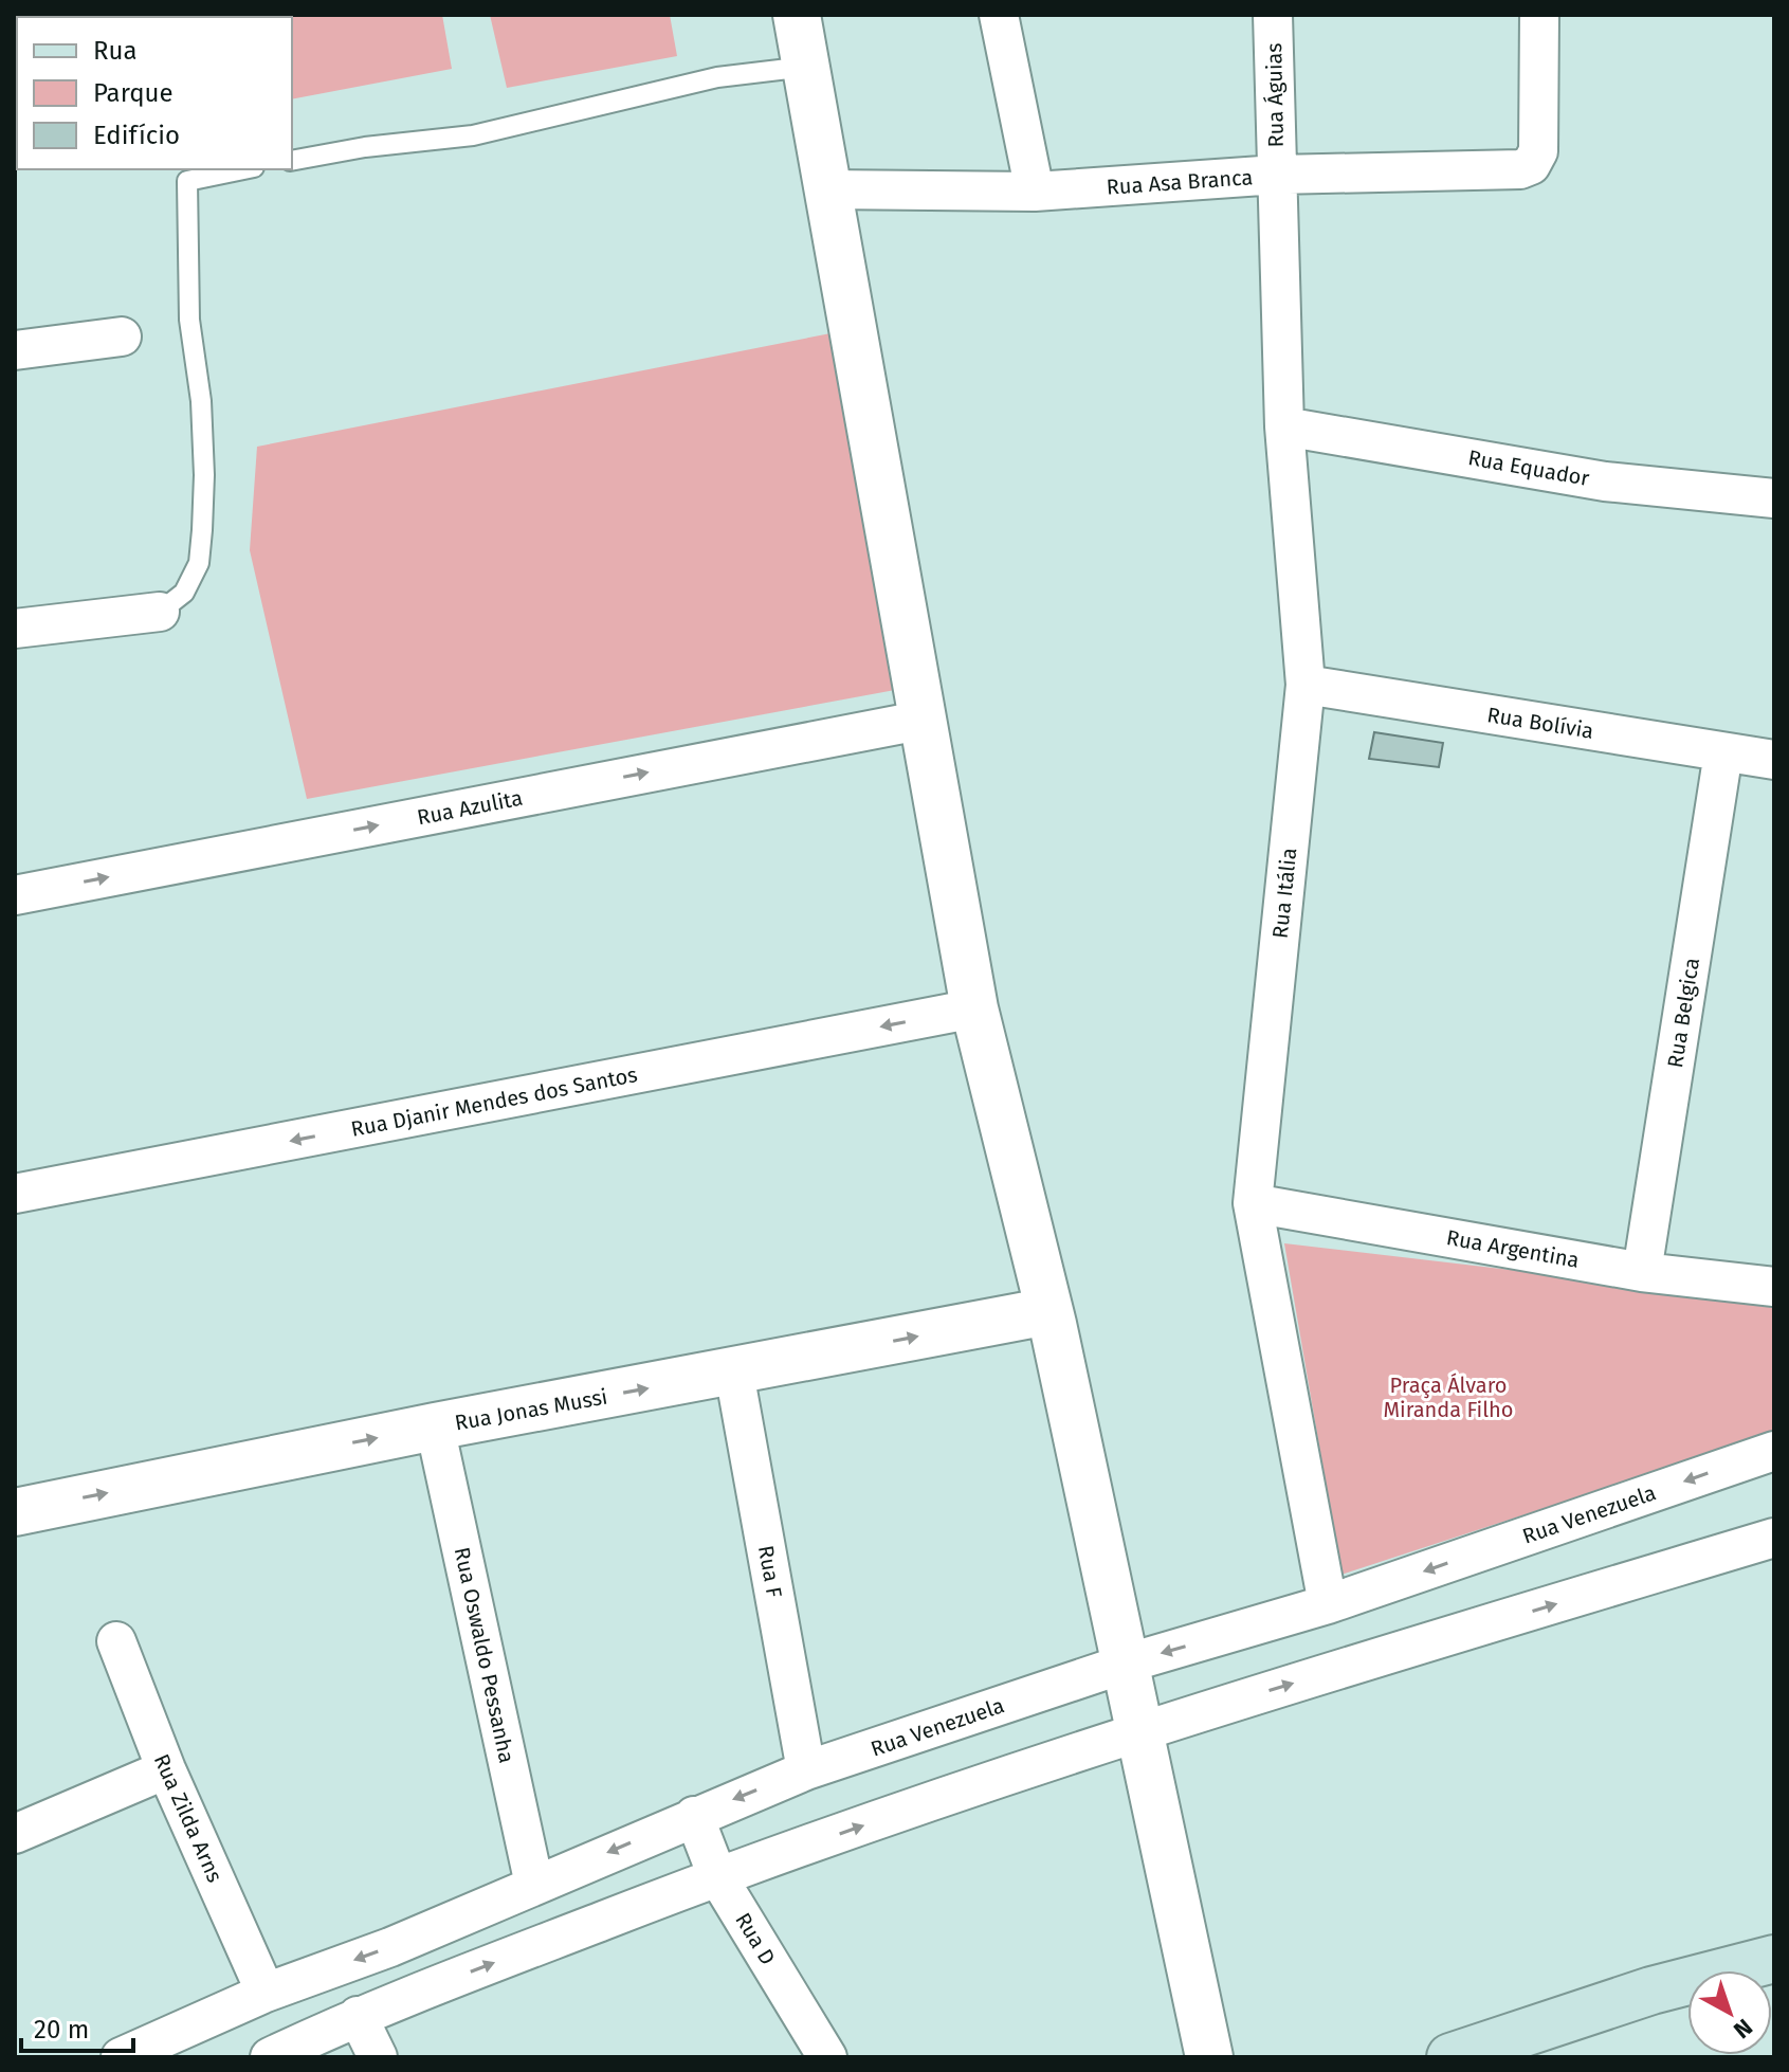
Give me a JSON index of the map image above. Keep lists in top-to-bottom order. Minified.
{"streets":{"street":["Rua Águias","Rua Asa Branca","Rua Equador","Rua Bolívia","Rua Azulita","Rua Itália","Rua Belgica","Rua Djanir Mendes dos Santos","Rua Argentina","Rua Jonas Mussi","Rua Venezuela","Rua F","Rua Oswaldo Pessanha","Rua Zilda Arns","Rua D"]},"crossings":[["Rua Águias","Rua Asa Branca"],["Rua Águias","Rua Itália"],["Rua Asa Branca","Rua Itália"],["Rua Equador","Rua Itália"],["Rua Bolívia","Rua Itália"],["Rua Bolívia","Rua Belgica"],["Rua Itália","Rua Argentina"],["Rua Itália","Rua Venezuela"],["Rua Belgica","Rua Argentina"],["Rua Jonas Mussi","Rua F"],["Rua Jonas Mussi","Rua Oswaldo Pessanha"],["Rua Venezuela","Rua F"],["Rua Venezuela","Rua Oswaldo Pessanha"],["Rua Venezuela","Rua Zilda Arns"],["Rua Venezuela","Rua D"]],"one_way":["Rua Azulita","Rua Djanir Mendes dos Santos","Rua Jonas Mussi"],"parks":["Praça Álvaro Miranda Filho"],"legend":["Rua","Parque","Edifício"],"scale_bar":"20 m","north":"bottom right"}
